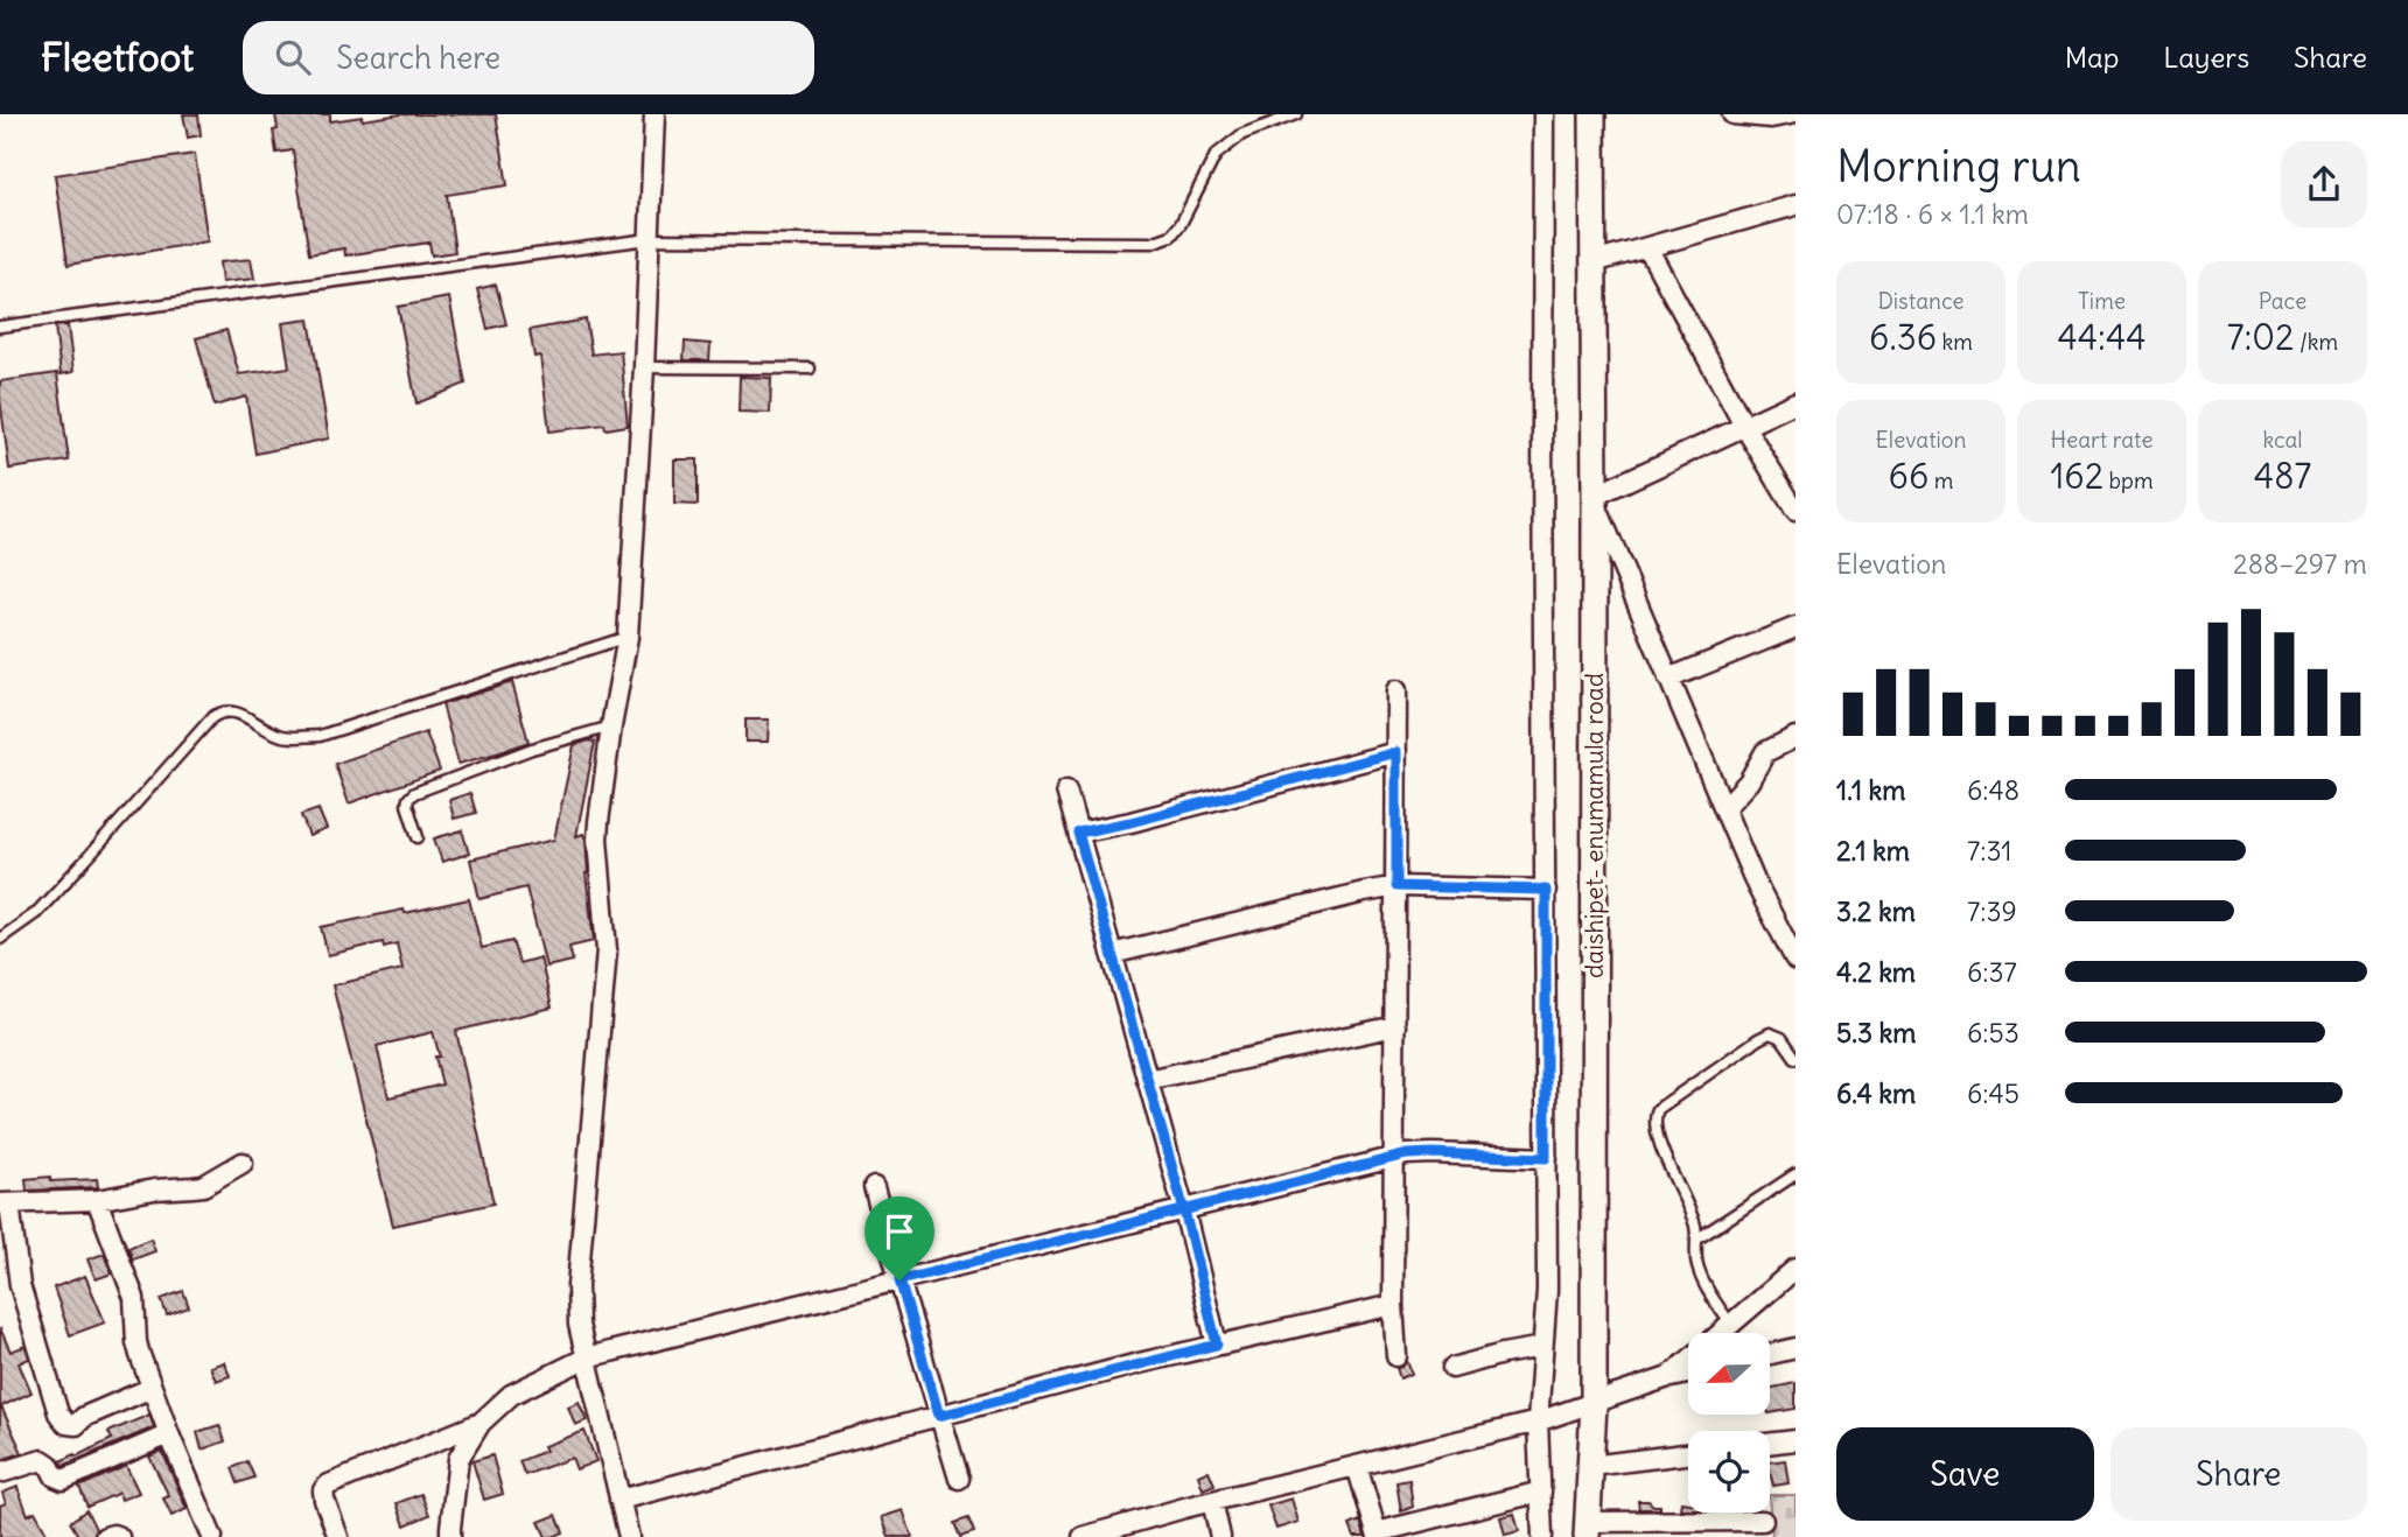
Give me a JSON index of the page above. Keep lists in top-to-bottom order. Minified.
{"streets":{"street":["daishipet- enumamula road"]},"north":"left","page":{"header":"Fleetfoot","search":"Search here","nav":["Map","Layers","Share"],"heading":["Morning run","07:18 · 6 × 1.1 km"],"stats":[["Distance","6.36 km"],["Time","44:44"],["Pace","7:02 /km"],["Elevation","66 m"],["Heart rate","162 bpm"],["kcal","487"]],"chart":["Elevation","288–297 m"],"list":[{"name":"1.1 km","note":"6:48"},{"name":"2.1 km","note":"7:31"},{"name":"3.2 km","note":"7:39"},{"name":"4.2 km","note":"6:37"},{"name":"5.3 km","note":"6:53"},{"name":"6.4 km","note":"6:45"}],"buttons":["Save","Share"]}}
